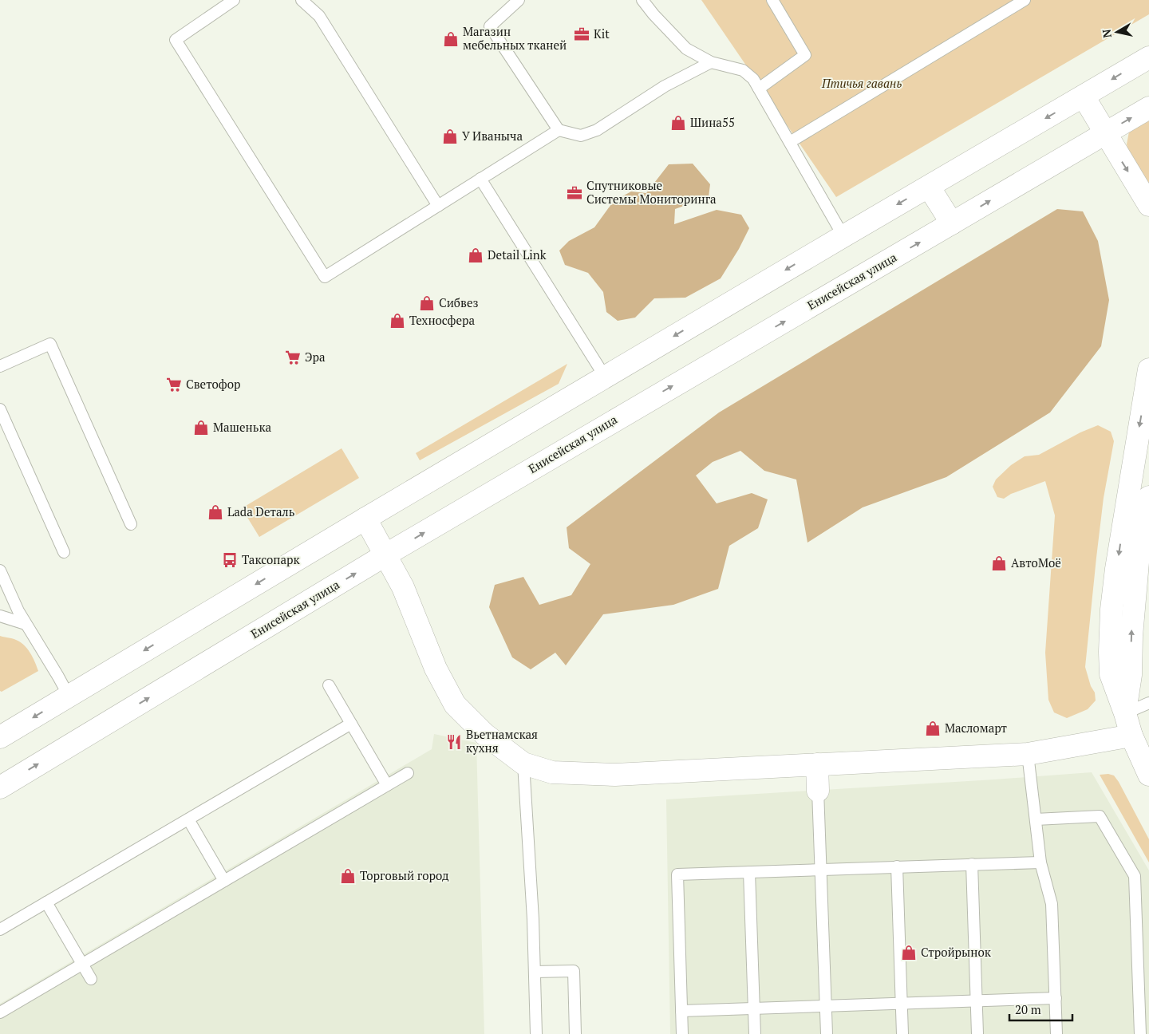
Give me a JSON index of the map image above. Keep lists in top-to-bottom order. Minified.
{"streets":{"main road":["Енисейская улица"]},"parks":["Птичья гавань"],"places":{"office":["Kit","Спутниковые Системы Мониторинга"],"shop":["Магазин мебельных тканей","Шина55","У Иваныча","Detail Link","Сибвез","Техносфера","Машенька","Lada Dеталь","АвтоМоё","Масломарт","Торговый город","Стройрынок"],"supermarket":["Эра","Светофор"],"bus stop":["Таксопарк"],"restaurant":["Вьетнамская кухня"]},"scale_bar":"20 m","north":"left"}
